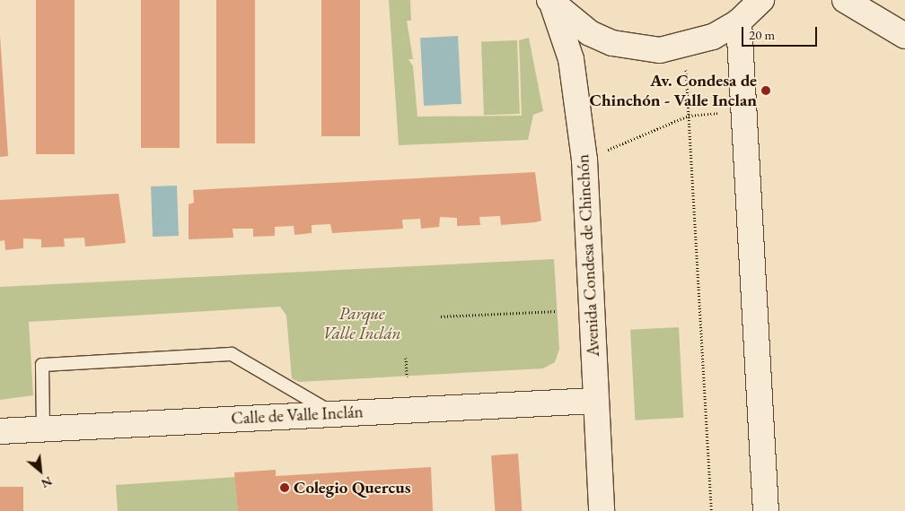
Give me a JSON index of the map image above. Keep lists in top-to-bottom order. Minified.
{"streets":{"street":["Avenida Condesa de Chinchón","Calle de Valle Inclán"]},"crossings":[["Avenida Condesa de Chinchón","Calle de Valle Inclán"]],"parks":["Parque Valle Inclán"],"places":["Av. Condesa de Chinchón - Valle Inclan","Colegio Quercus"],"scale_bar":"20 m","north":"bottom right"}
